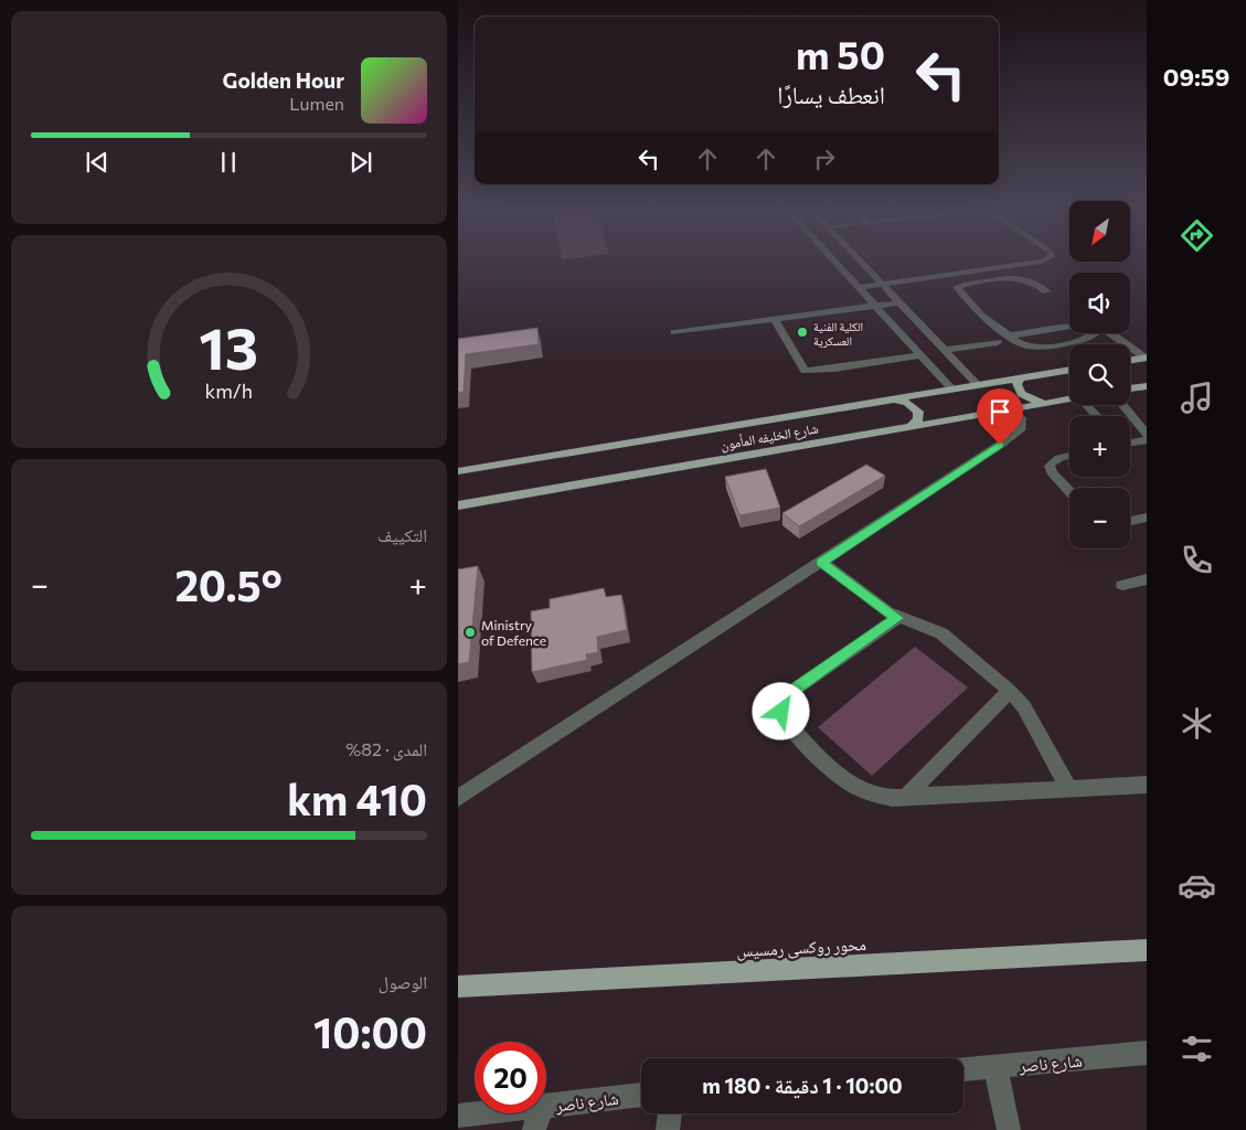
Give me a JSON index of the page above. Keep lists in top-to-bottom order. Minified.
{"streets":{"main road":["شارع الخليفه المأمون","محور روكسى رمسيس"],"street":["شارع ناصر"]},"places":["الكلية الفنية العسكرية","Ministry of Defence"],"north":"bottom left","page":{"tabs":"09:59","turn":["50 m","انعطف يسارًا"],"song":["Golden Hour","Lumen"],"map_buttons":["+","−"],"tile":["التكييف",["المدى · 82%","410 km"],["الوصول","10:00"]],"heat":["−","20.5°","+"],"limit":"20","trip":"10:00 · 1 دقيقة · 180 m","gauge":["13","km/h"]}}
